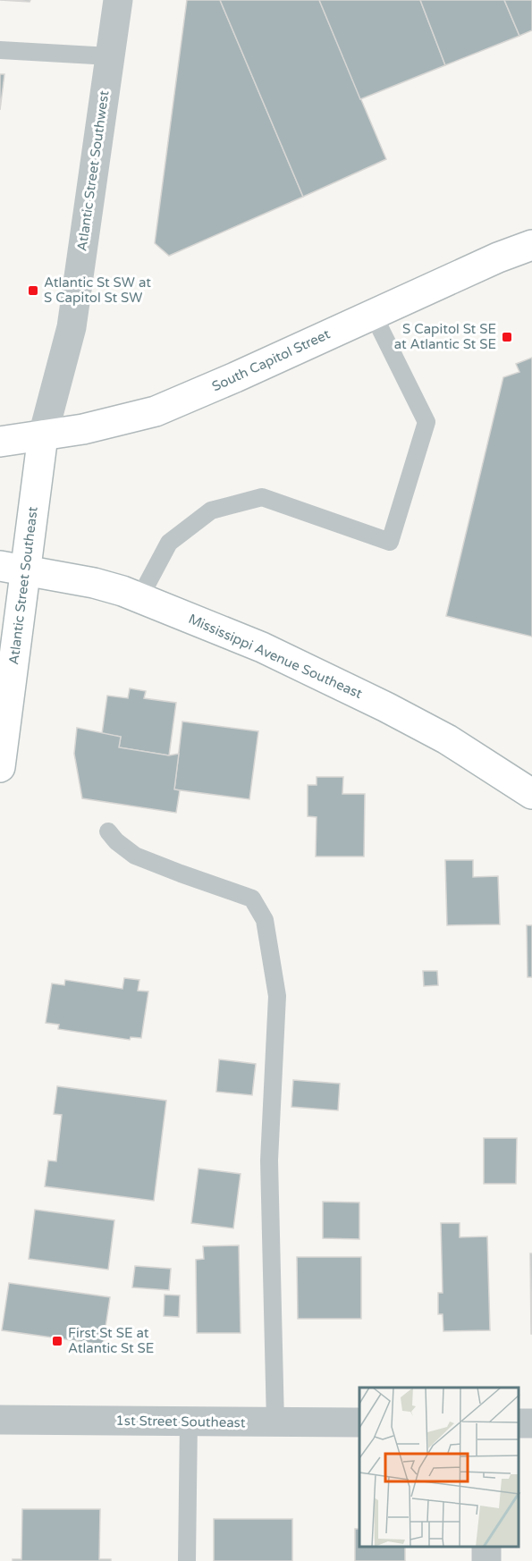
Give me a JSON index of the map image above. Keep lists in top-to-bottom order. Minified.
{"streets":{"main road":["South Capitol Street","Atlantic Street Southeast","Mississippi Avenue Southeast"],"street":["Atlantic Street Southwest","1st Street Southeast"]},"crossings":[["Atlantic Street Southwest","South Capitol Street"],["Atlantic Street Southwest","Atlantic Street Southeast"],["South Capitol Street","Atlantic Street Southeast"],["Atlantic Street Southeast","Mississippi Avenue Southeast"]],"places":{"transit":["Atlantic St SW at S Capitol St SW","S Capitol St SE at Atlantic St SE","First St SE at Atlantic St SE"]}}
